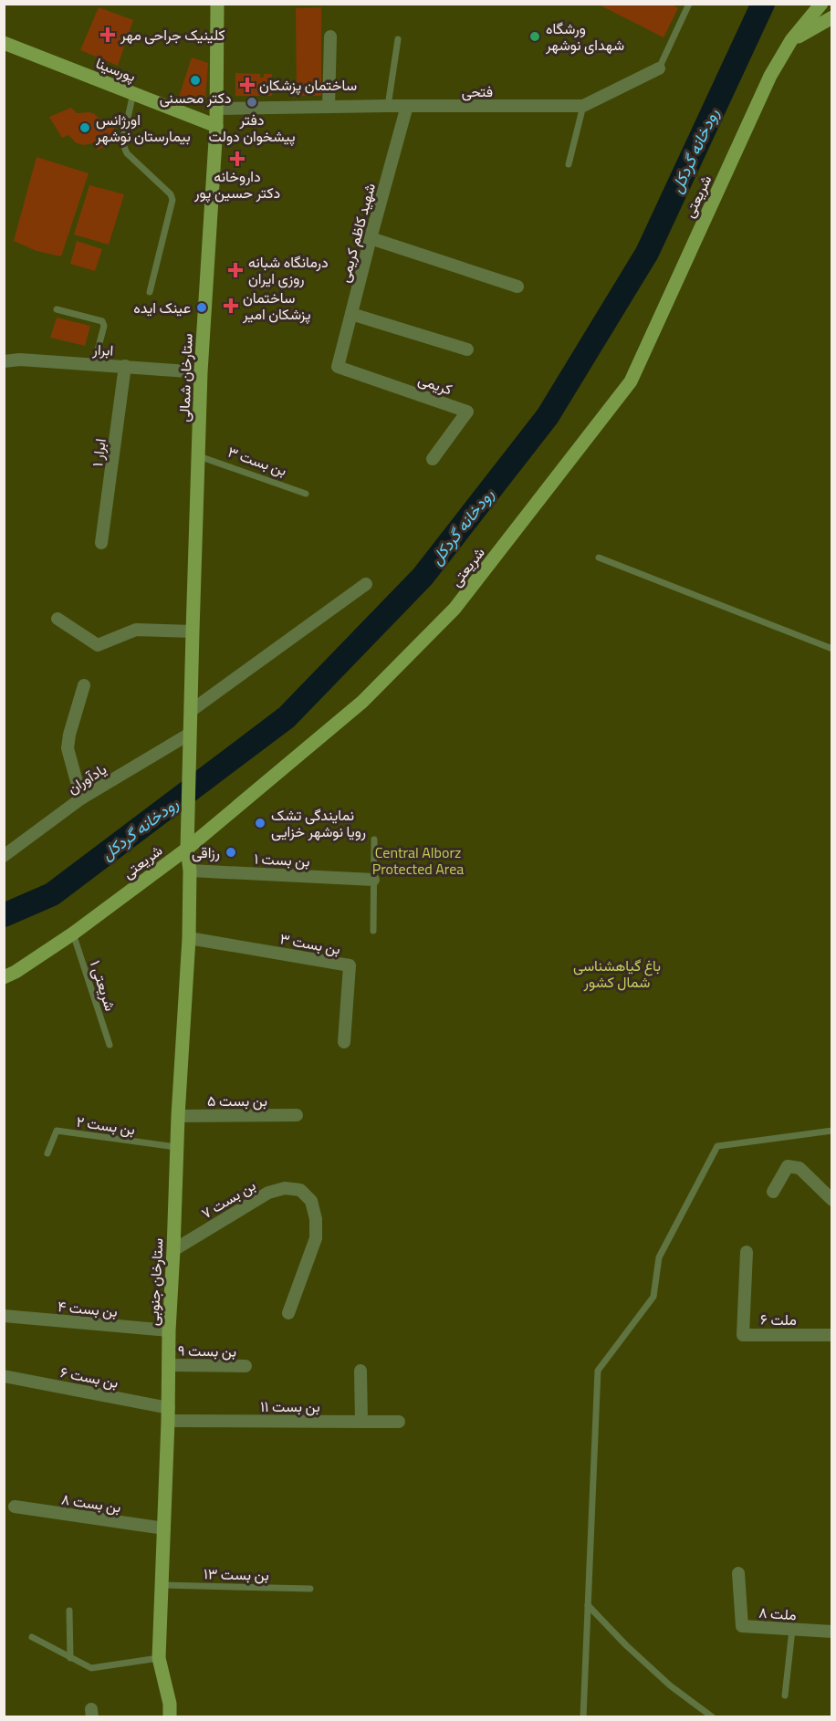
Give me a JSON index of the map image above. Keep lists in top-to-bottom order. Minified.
{"streets":{"main road":["پورسینا","شریعتی","ستارخان شمالی","ستارخان جنوبی"],"street":["فتحی","شهید کاظم کریمی","ابرار","کریمی","ابرار ۱","بن بست ۳","یادآوران","بن بست ۱","بن بست ۵","بن بست ۷","بن بست ۴","ملت ۶","بن بست ۹","بن بست ۶","بن بست ۱۱","بن بست ۸","ملت ۸"],"lane":["شریعتی ۱","بن بست ۲","بن بست ۱۳"]},"crossings":[["پورسینا","ستارخان شمالی"],["فتحی","شهید کاظم کریمی"],["فتحی","ستارخان شمالی"],["شریعتی","شریعتی ۱"],["شریعتی","ستارخان جنوبی"],["شهید کاظم کریمی","کریمی"],["ابرار","ستارخان شمالی"],["ابرار","ابرار ۱"],["ستارخان شمالی","بن بست ۳"],["ستارخان شمالی","یادآوران"],["ستارخان شمالی","ستارخان جنوبی"],["بن بست ۳","ستارخان جنوبی"],["بن بست ۱","ستارخان جنوبی"],["بن بست ۵","ستارخان جنوبی"],["بن بست ۲","ستارخان جنوبی"],["بن بست ۷","ستارخان جنوبی"],["ستارخان جنوبی","بن بست ۴"],["ستارخان جنوبی","بن بست ۹"],["ستارخان جنوبی","بن بست ۶"],["ستارخان جنوبی","بن بست ۱۱"],["ستارخان جنوبی","بن بست ۸"],["ستارخان جنوبی","بن بست ۱۳"],["بن بست ۶","بن بست ۱۱"]],"water":["رودخانه گردکل"],"parks":["Central Alborz Protected Area","باغ گیاهشناسی شمال کشور"],"places":{"health":["کلینیک جراحی مهر","ساختمان پزشکان","داروخانه دکتر حسین پور","درمانگاه شبانه روزی ایران","ساختمان پزشکان امیر"],"other":["ورشگاه شهدای نوشهر","دکتر محسنی","دفتر پیشخوان دولت","اورژانس بیمارستان نوشهر","عینک ایده","نمایندگی تشک رویا نوشهر خزایی","رزاقی"]}}
